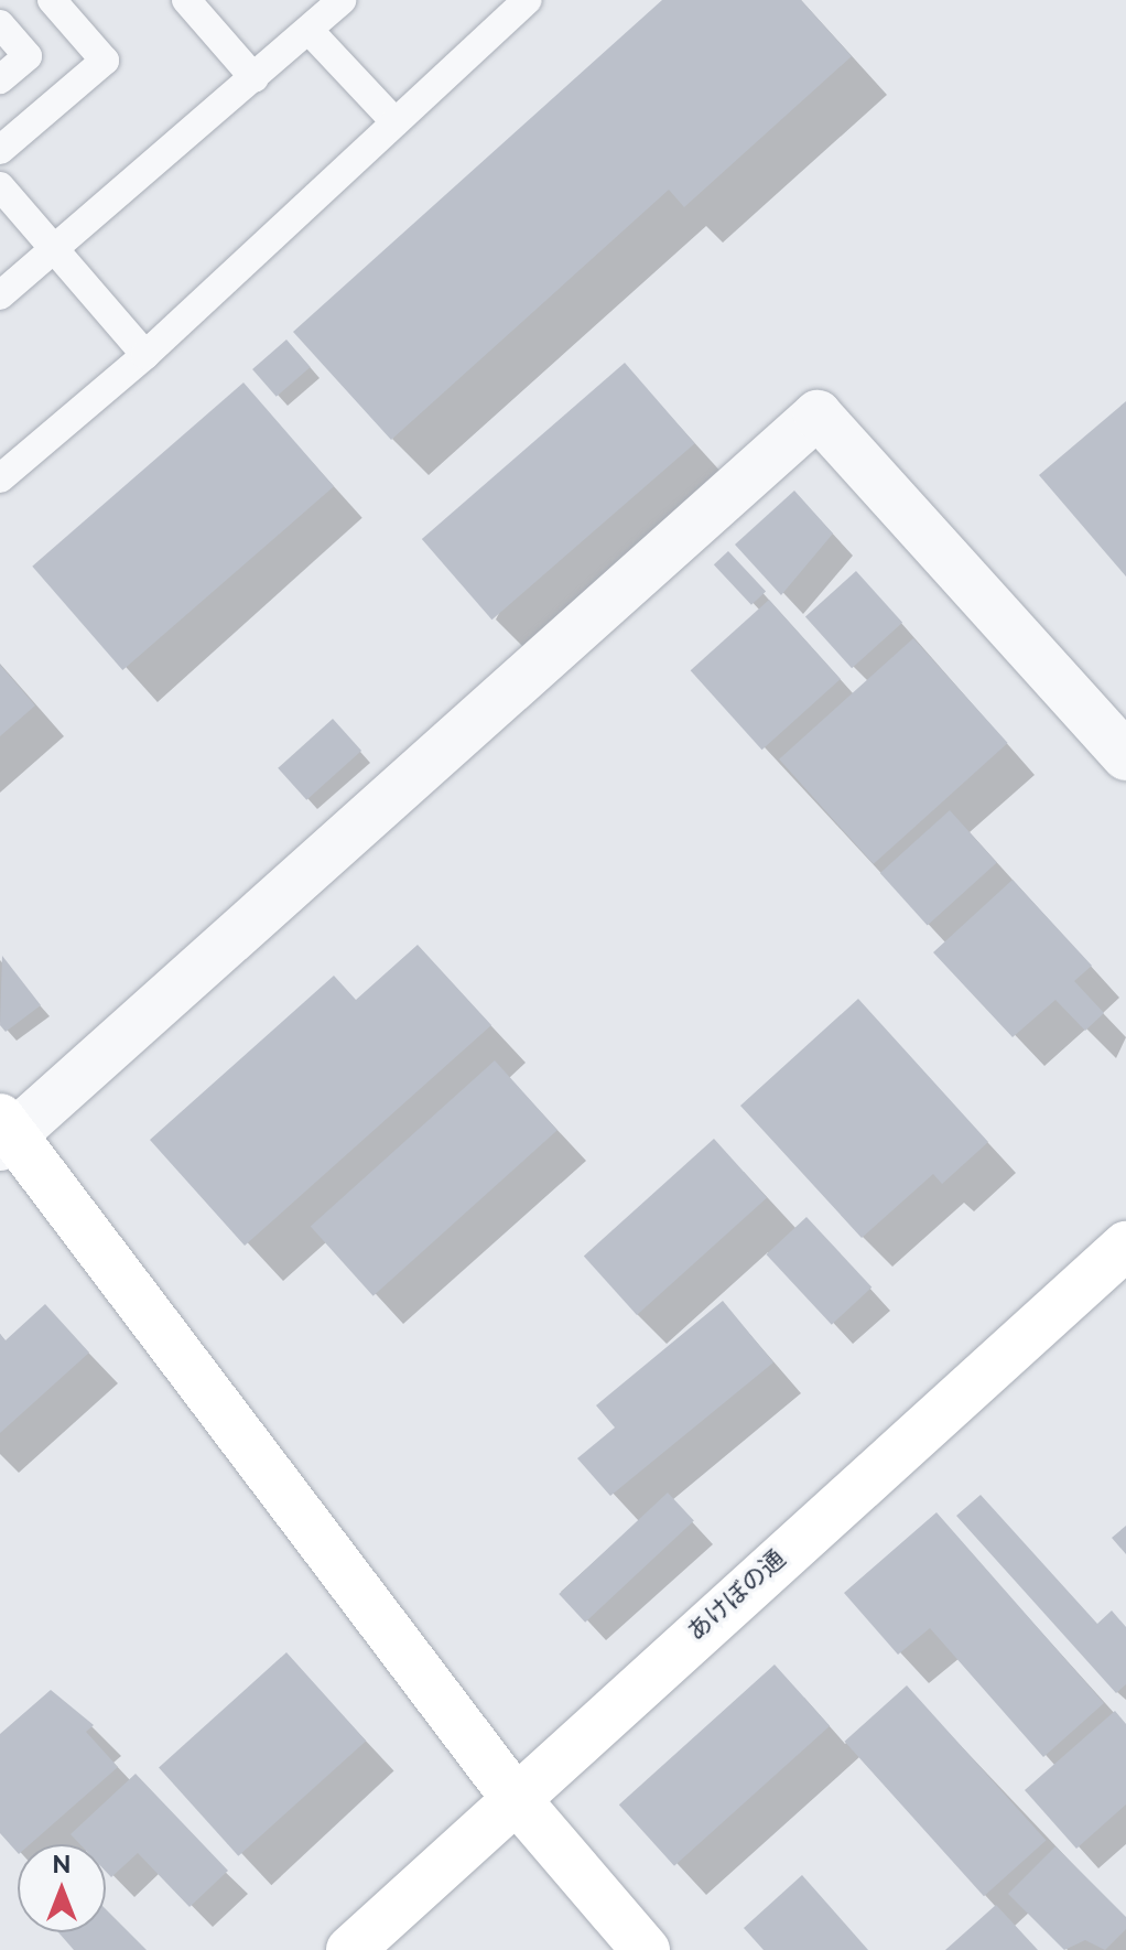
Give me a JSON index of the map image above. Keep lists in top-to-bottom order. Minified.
{"streets":{"street":["あけぼの通"]},"north":"top"}
